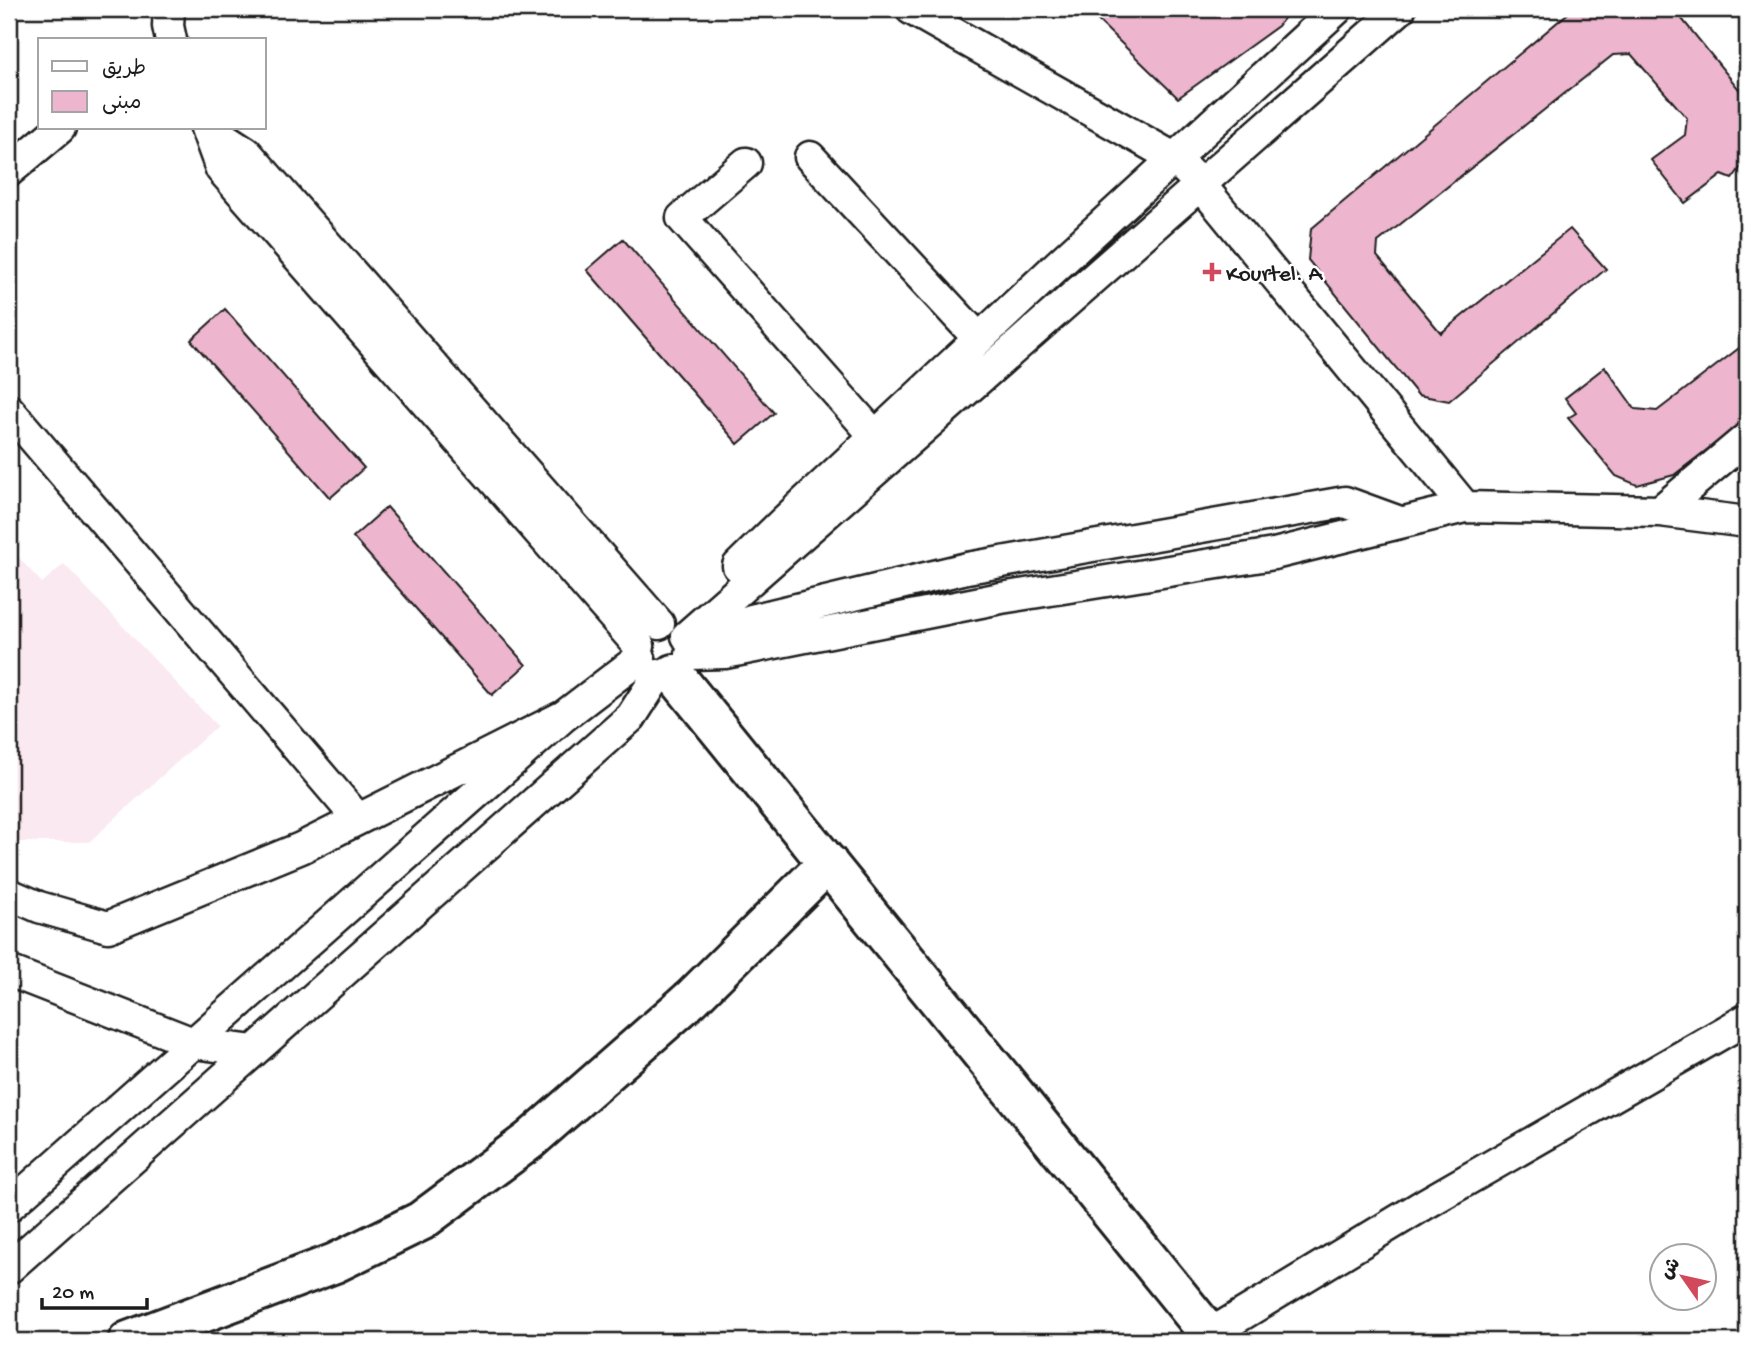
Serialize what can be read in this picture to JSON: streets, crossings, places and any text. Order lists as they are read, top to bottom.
{
  "places": {
    "health": ["Kourtel. A"]
  },
  "legend": ["طريق", "مبنى"],
  "scale_bar": "20 m",
  "north": "top left"
}
